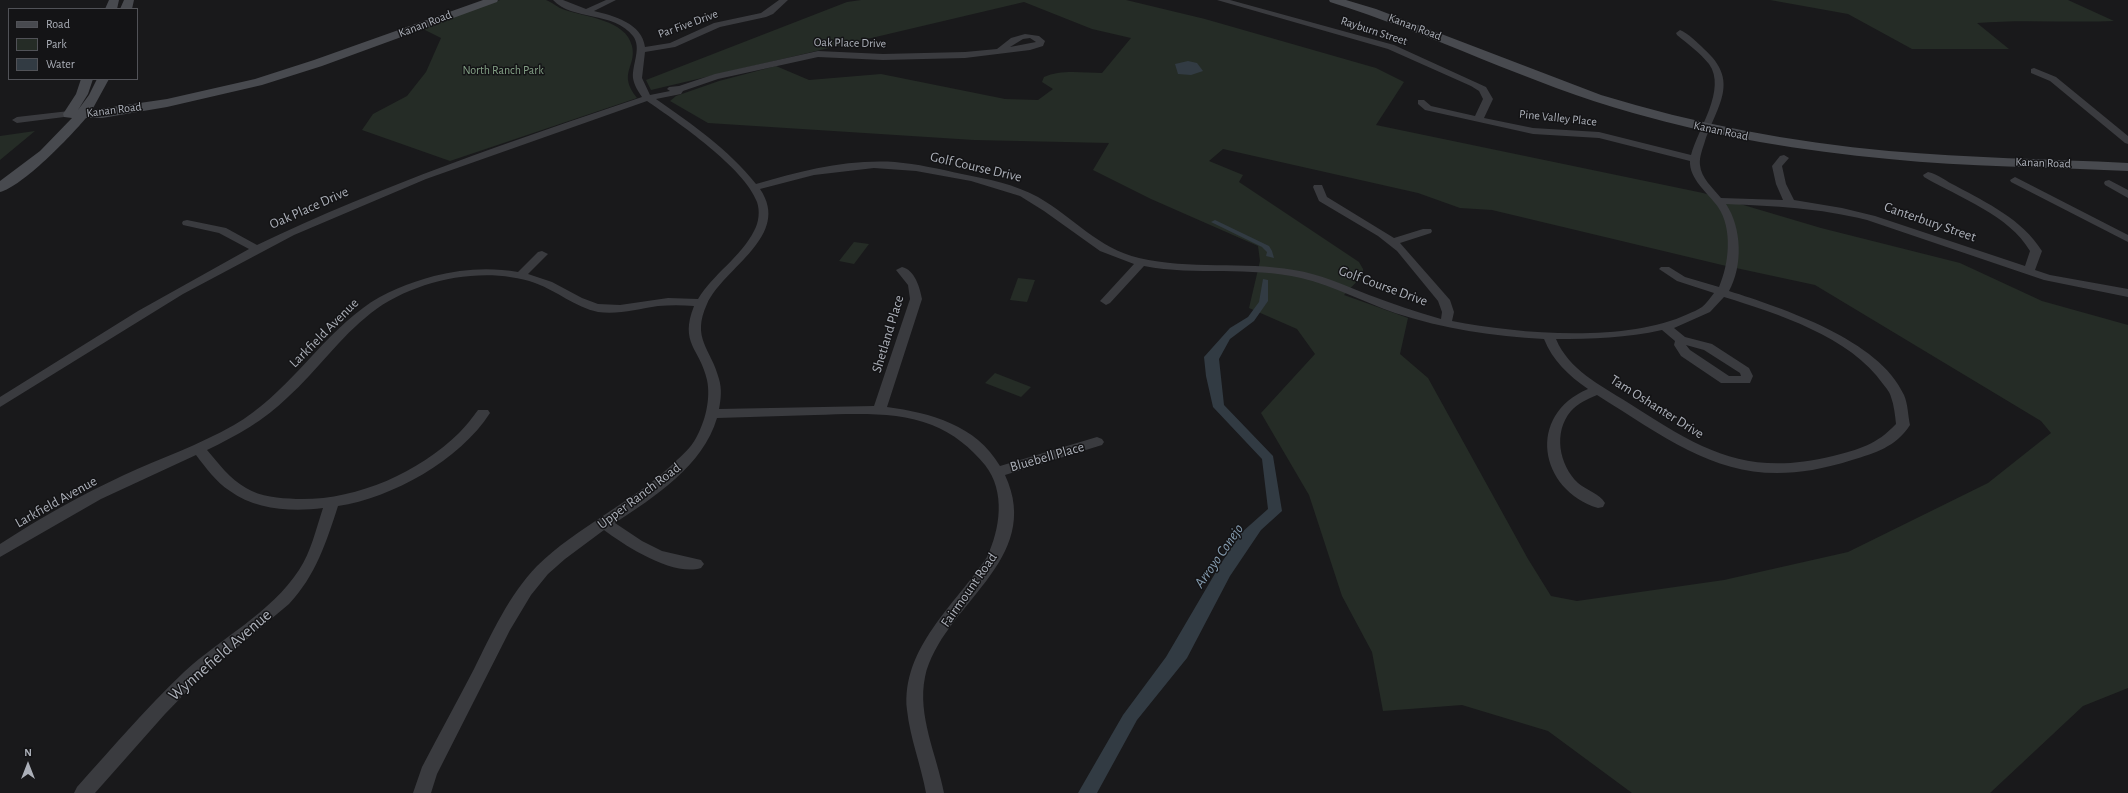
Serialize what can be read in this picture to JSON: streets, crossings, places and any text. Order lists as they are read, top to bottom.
{
  "streets": {
    "main road": ["Kanan Road"],
    "street": [
      "Par Five Drive",
      "Rayburn Street",
      "Oak Place Drive",
      "Pine Valley Place",
      "Golf Course Drive",
      "Canterbury Street",
      "Larkfield Avenue",
      "Shetland Place",
      "Tam Oshanter Drive",
      "Bluebell Place",
      "Upper Ranch Road",
      "Fairmount Road",
      "Wynnefield Avenue"
    ]
  },
  "crossings": [
    ["Par Five Drive", "Upper Ranch Road"],
    ["Rayburn Street", "Pine Valley Place"],
    ["Oak Place Drive", "Upper Ranch Road"],
    ["Pine Valley Place", "Golf Course Drive"],
    ["Golf Course Drive", "Canterbury Street"],
    ["Golf Course Drive", "Tam Oshanter Drive"],
    ["Golf Course Drive", "Upper Ranch Road"],
    ["Larkfield Avenue", "Upper Ranch Road"],
    ["Shetland Place", "Fairmount Road"],
    ["Bluebell Place", "Fairmount Road"],
    ["Upper Ranch Road", "Fairmount Road"]
  ],
  "water": ["Arroyo Conejo"],
  "parks": ["North Ranch Park"],
  "legend": ["Road", "Park", "Water"],
  "north": "top"
}
